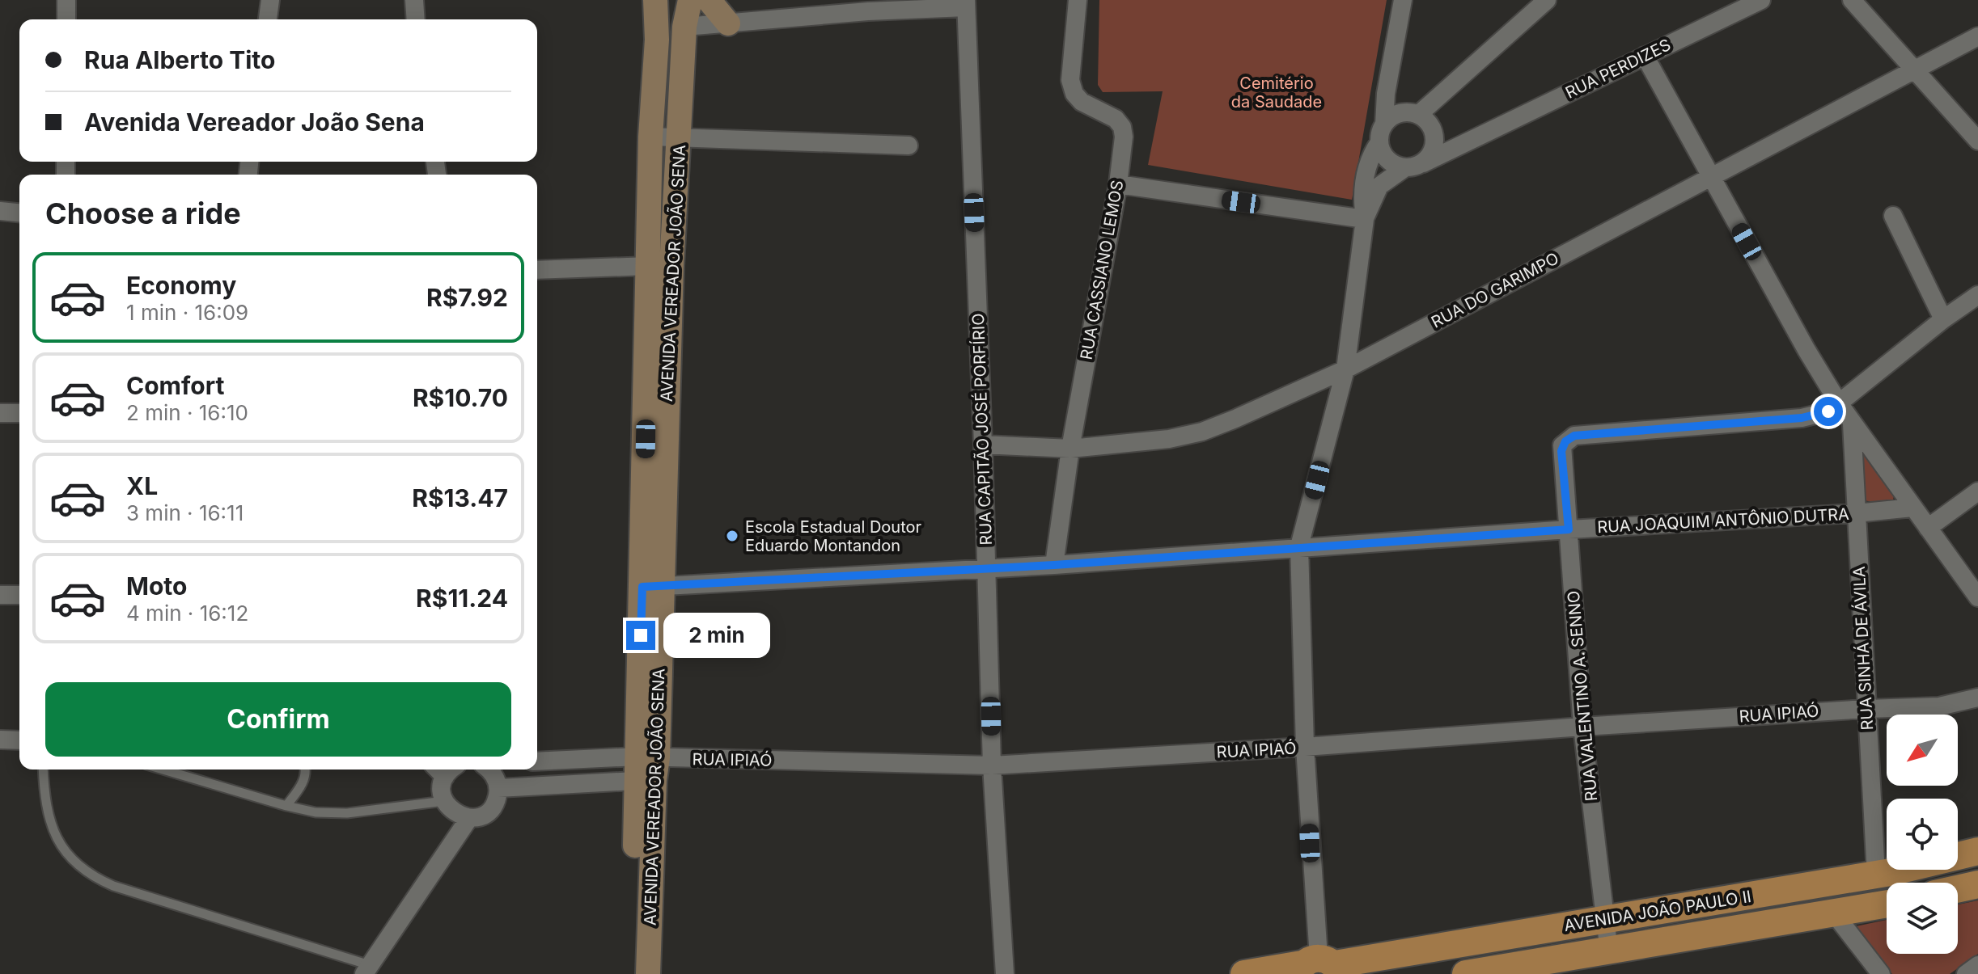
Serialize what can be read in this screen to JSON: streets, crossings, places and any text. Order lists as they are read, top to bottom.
{
  "streets": {
    "main road": ["AVENIDA VEREADOR JOÃO SENA", "AVENIDA JOÃO PAULO II"],
    "street": [
      "RUA PERDIZES",
      "RUA CASSIANO LEMOS",
      "RUA DO GARIMPO",
      "RUA CAPITÃO JOSÉ PORFÍRIO",
      "RUA JOAQUIM ANTÔNIO DUTRA",
      "RUA SINHÁ DE ÁVILA",
      "RUA VALENTINO A. SENNO",
      "RUA IPIAÓ"
    ]
  },
  "crossings": [
    ["RUA CASSIANO LEMOS", "RUA DO GARIMPO"],
    ["RUA CASSIANO LEMOS", "RUA JOAQUIM ANTÔNIO DUTRA"],
    ["AVENIDA VEREADOR JOÃO SENA", "RUA JOAQUIM ANTÔNIO DUTRA"],
    ["AVENIDA VEREADOR JOÃO SENA", "RUA IPIAÓ"],
    ["RUA DO GARIMPO", "RUA CAPITÃO JOSÉ PORFÍRIO"],
    ["RUA CAPITÃO JOSÉ PORFÍRIO", "RUA JOAQUIM ANTÔNIO DUTRA"],
    ["RUA CAPITÃO JOSÉ PORFÍRIO", "RUA IPIAÓ"],
    ["RUA JOAQUIM ANTÔNIO DUTRA", "RUA SINHÁ DE ÁVILA"],
    ["RUA JOAQUIM ANTÔNIO DUTRA", "RUA VALENTINO A. SENNO"],
    ["RUA SINHÁ DE ÁVILA", "RUA IPIAÓ"],
    ["RUA SINHÁ DE ÁVILA", "AVENIDA JOÃO PAULO II"],
    ["RUA VALENTINO A. SENNO", "RUA IPIAÓ"],
    ["RUA VALENTINO A. SENNO", "AVENIDA JOÃO PAULO II"]
  ],
  "parks": ["Cemitério da Saudade"],
  "places": ["Escola Estadual Doutor Eduardo Montandon"],
  "north": "bottom left",
  "page": {
    "banner": ["Rua Alberto Tito", "Avenida Vereador João Sena"],
    "heading": "Choose a ride",
    "list": [
      {
        "name": "Economy",
        "note": "1 min · 16:09",
        "value": "R$7.92"
      },
      {
        "name": "Comfort",
        "note": "2 min · 16:10",
        "value": "R$10.70"
      },
      {
        "name": "XL",
        "note": "3 min · 16:11",
        "value": "R$13.47"
      },
      {
        "name": "Moto",
        "note": "4 min · 16:12",
        "value": "R$11.24"
      }
    ],
    "bubble": "2 min",
    "buttons": "Confirm"
  }
}
